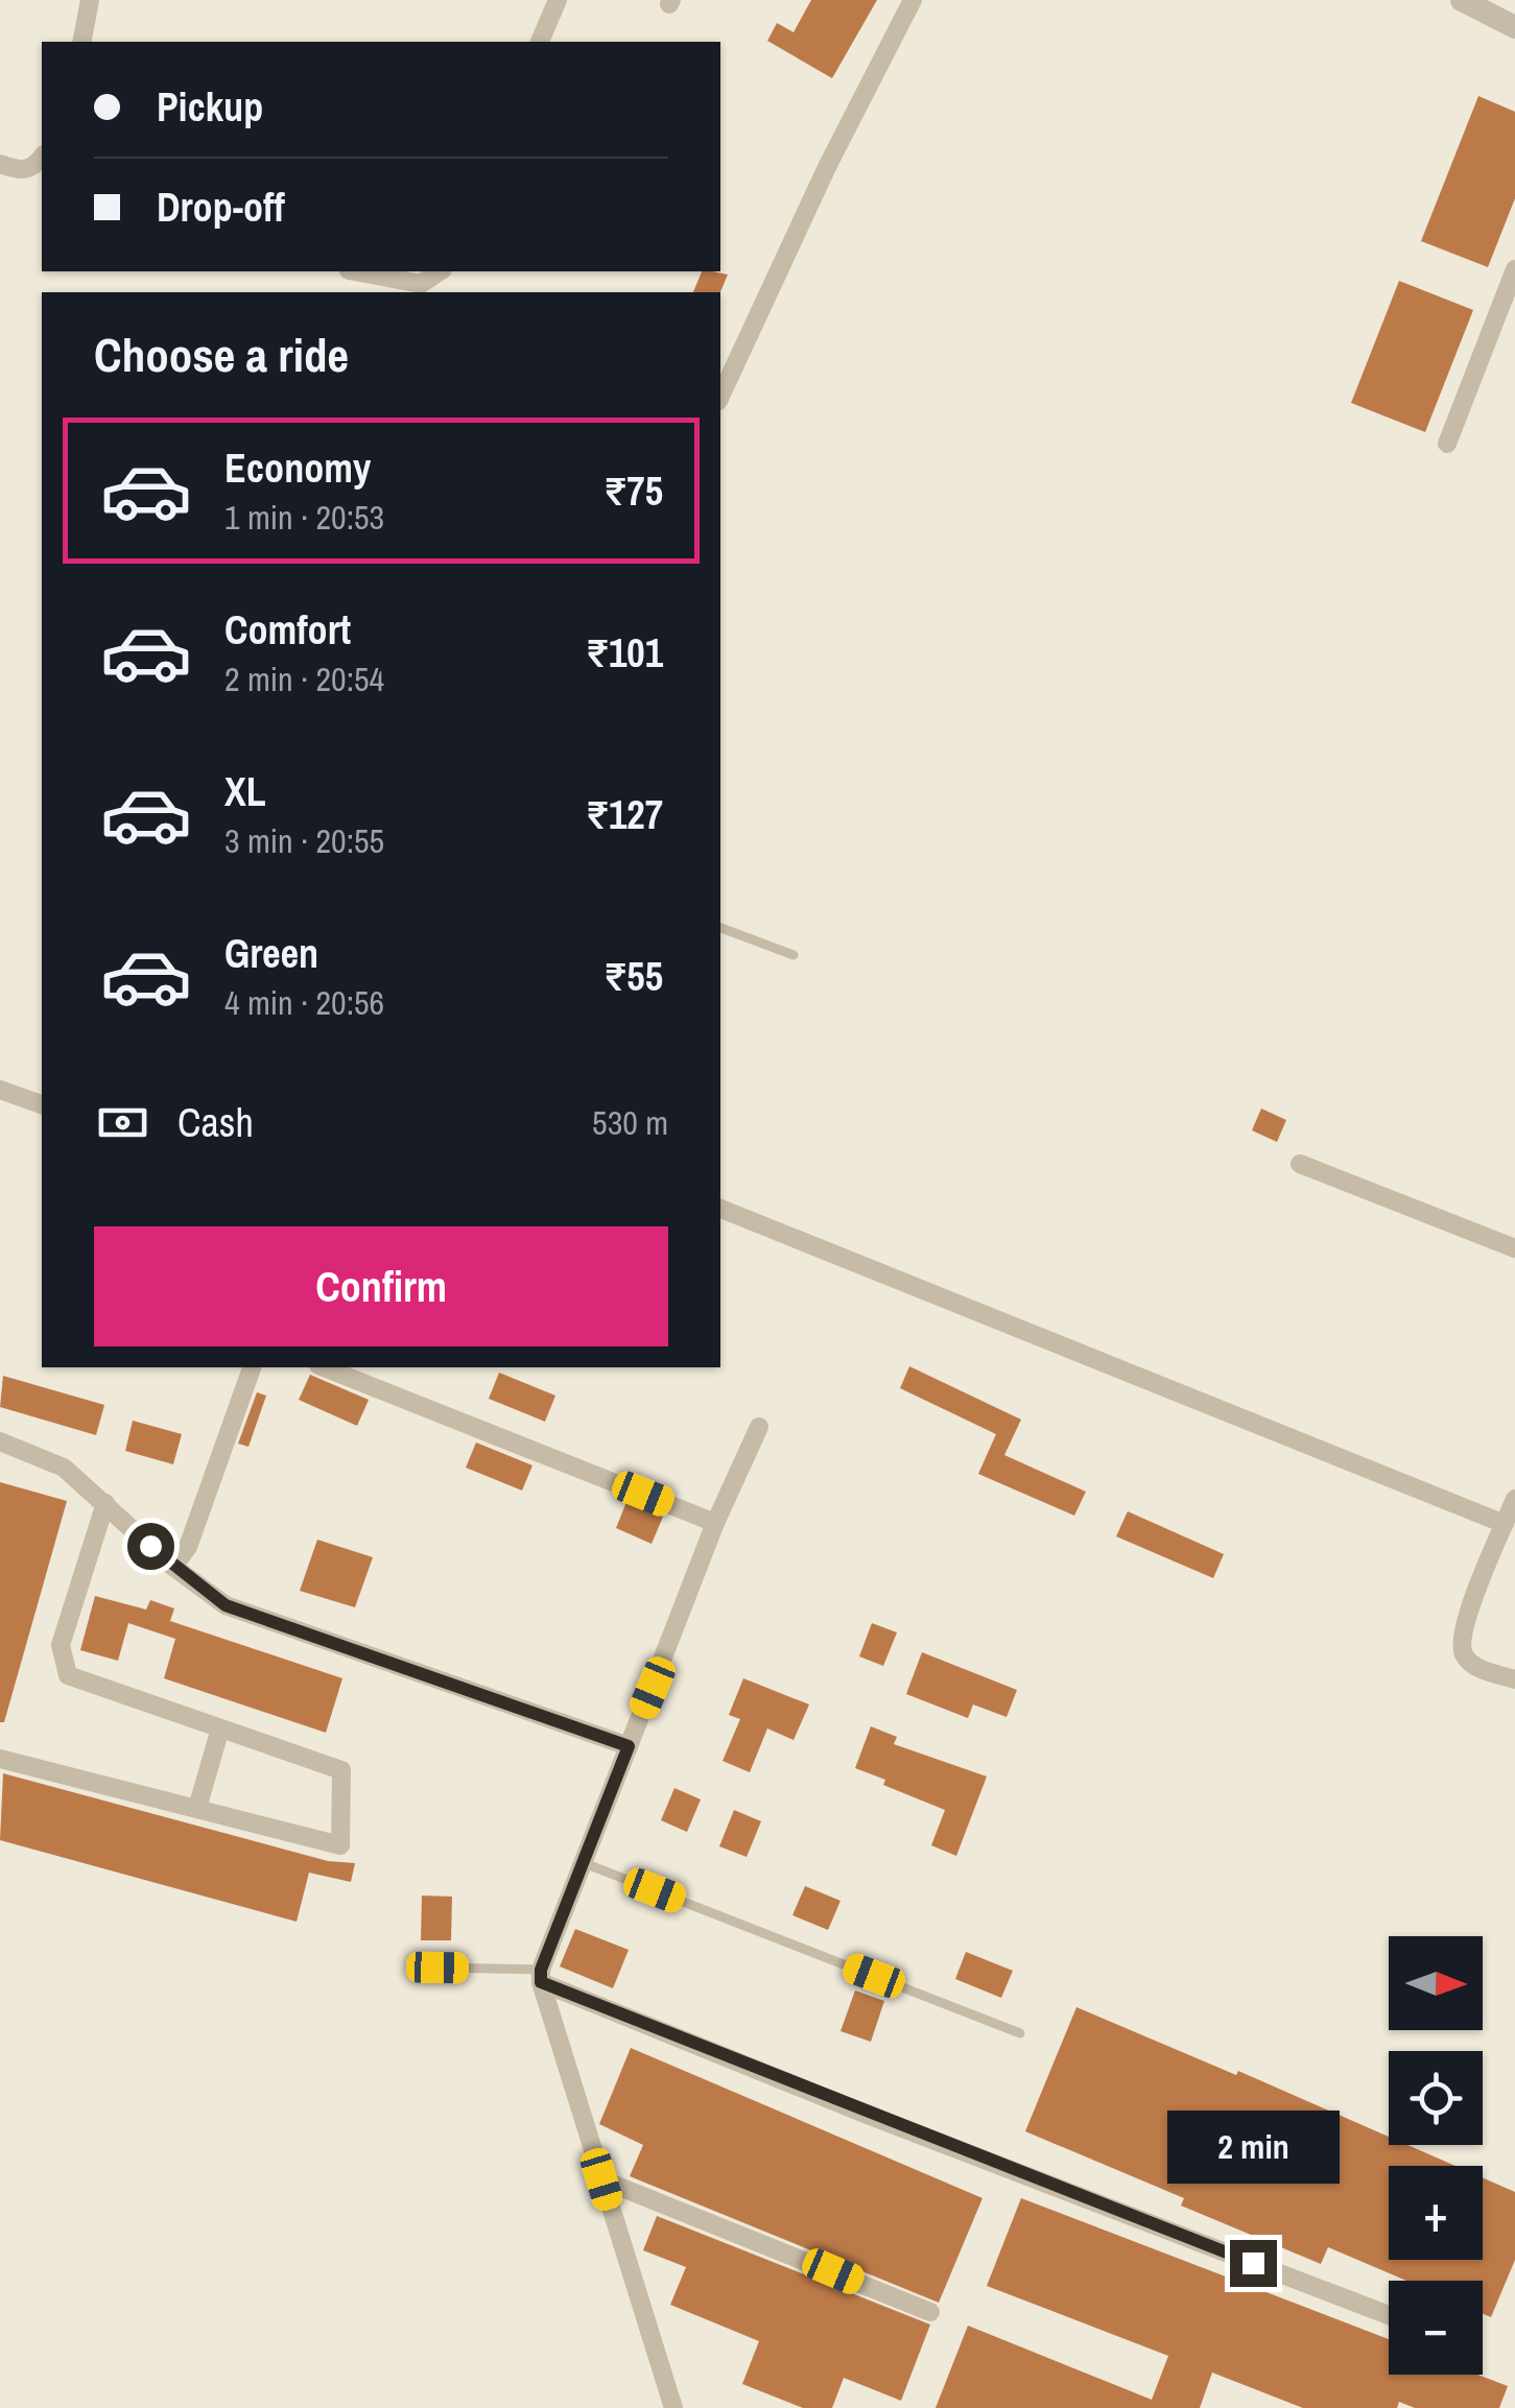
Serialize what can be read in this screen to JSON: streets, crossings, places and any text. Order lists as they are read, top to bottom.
{
  "north": "right",
  "page": {
    "banner": ["Pickup", "Drop-off"],
    "heading": "Choose a ride",
    "list": [
      {
        "name": "Economy",
        "note": "1 min · 20:53",
        "value": "₹75"
      },
      {
        "name": "Comfort",
        "note": "2 min · 20:54",
        "value": "₹101"
      },
      {
        "name": "XL",
        "note": "3 min · 20:55",
        "value": "₹127"
      },
      {
        "name": "Green",
        "note": "4 min · 20:56",
        "value": "₹55"
      }
    ],
    "pay": ["Cash", "530 m"],
    "buttons": "Confirm",
    "map_buttons": ["+", "−"],
    "bubble": "2 min"
  }
}
